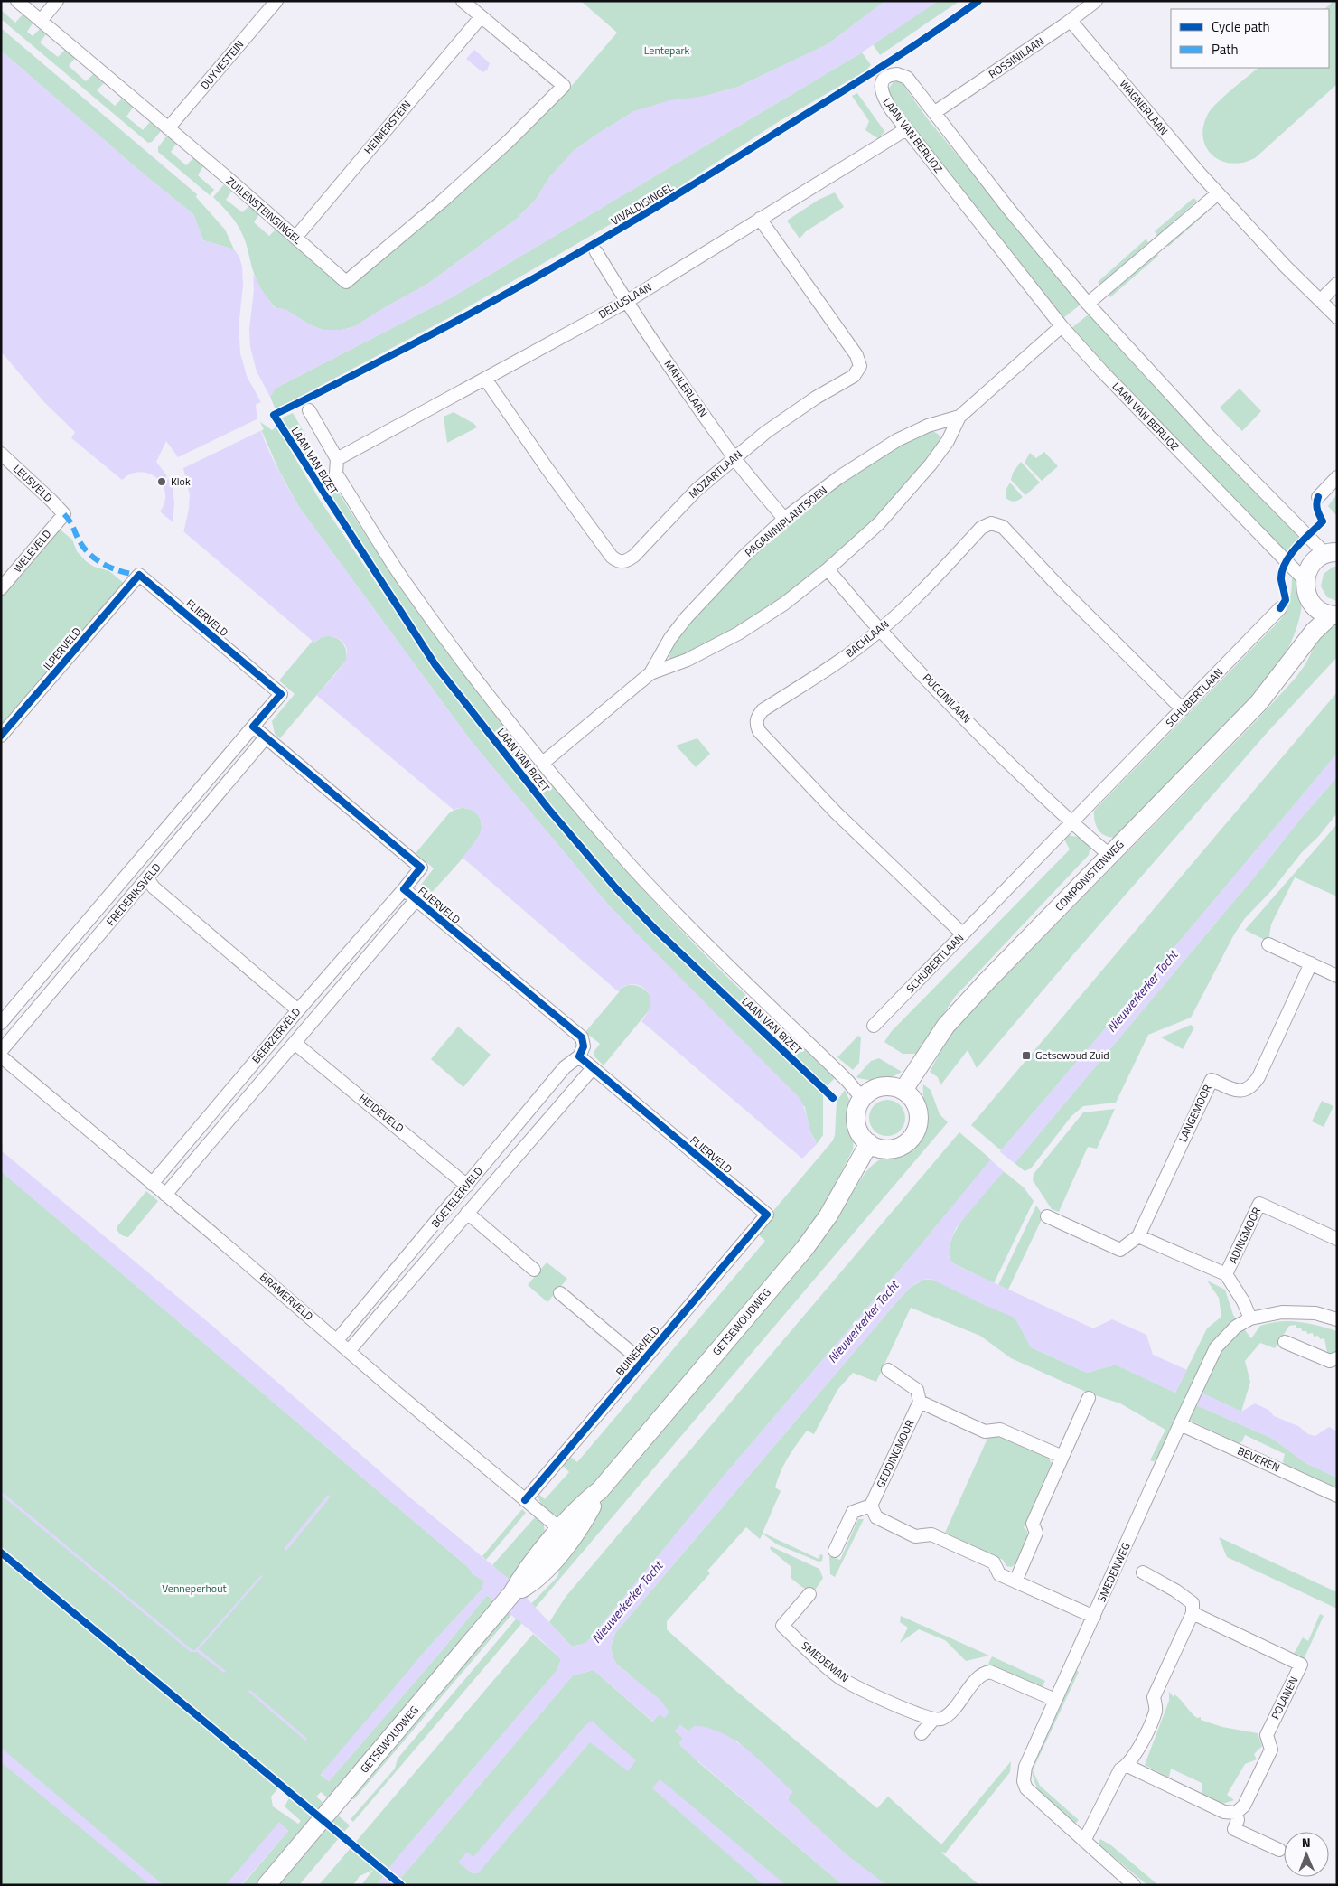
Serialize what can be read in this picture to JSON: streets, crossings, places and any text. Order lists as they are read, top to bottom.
{
  "streets": {
    "main road": ["COMPONISTENWEG", "GETSEWOUDWEG"],
    "street": [
      "ROSSINILAAN",
      "DUYVESTEIN",
      "WAGNERLAAN",
      "HEIMERSTEIN",
      "LAAN VAN BERLIOZ",
      "ZUILENSTEINSINGEL",
      "DELIUSLAAN",
      "MAHLERLAAN",
      "LAAN VAN BIZET",
      "MOZARTLAAN",
      "LEUSVELD",
      "PAGANINIPLANTSOEN",
      "WELEVELD",
      "FLIERVELD",
      "BACHLAAN",
      "ILPERVELD",
      "SCHUBERTLAAN",
      "PUCCINILAAN",
      "FREDERIKSVELD",
      "BEERZERVELD",
      "HEIDEVELD",
      "LANGEMOOR",
      "BOETELERVELD",
      "ADINGMOOR",
      "BRAMERVELD",
      "BUINERVELD",
      "GEDDINGMOOR",
      "BEVEREN",
      "SMEDENWEG",
      "SMEDEMAN",
      "POLANEN"
    ],
    "cycle path": ["VIVALDISINGEL"]
  },
  "crossings": [
    ["ROSSINILAAN", "WAGNERLAAN"],
    ["ROSSINILAAN", "LAAN VAN BERLIOZ"],
    ["DUYVESTEIN", "ZUILENSTEINSINGEL"],
    ["HEIMERSTEIN", "ZUILENSTEINSINGEL"],
    ["LAAN VAN BERLIOZ", "DELIUSLAAN"],
    ["LAAN VAN BERLIOZ", "PAGANINIPLANTSOEN"],
    ["DELIUSLAAN", "MAHLERLAAN"],
    ["DELIUSLAAN", "LAAN VAN BIZET"],
    ["DELIUSLAAN", "MOZARTLAAN"],
    ["MAHLERLAAN", "MOZARTLAAN"],
    ["MAHLERLAAN", "PAGANINIPLANTSOEN"],
    ["LAAN VAN BIZET", "PAGANINIPLANTSOEN"],
    ["LAAN VAN BIZET", "COMPONISTENWEG"],
    ["LAAN VAN BIZET", "GETSEWOUDWEG"],
    ["LEUSVELD", "WELEVELD"],
    ["PAGANINIPLANTSOEN", "PUCCINILAAN"],
    ["FLIERVELD", "ILPERVELD"],
    ["FLIERVELD", "FREDERIKSVELD"],
    ["FLIERVELD", "BEERZERVELD"],
    ["FLIERVELD", "BOETELERVELD"],
    ["FLIERVELD", "BUINERVELD"],
    ["BACHLAAN", "SCHUBERTLAAN"],
    ["BACHLAAN", "PUCCINILAAN"],
    ["SCHUBERTLAAN", "PUCCINILAAN"],
    ["COMPONISTENWEG", "GETSEWOUDWEG"],
    ["BEERZERVELD", "HEIDEVELD"],
    ["BEERZERVELD", "BRAMERVELD"],
    ["HEIDEVELD", "BOETELERVELD"],
    ["BOETELERVELD", "BRAMERVELD"],
    ["ADINGMOOR", "SMEDENWEG"],
    ["BRAMERVELD", "GETSEWOUDWEG"],
    ["BRAMERVELD", "BUINERVELD"],
    ["BEVEREN", "SMEDENWEG"]
  ],
  "water": ["Nieuwerkerker Tocht"],
  "parks": ["Lentepark", "Venneperhout"],
  "places": {
    "other": ["Klok"],
    "transit": ["Getsewoud Zuid"]
  },
  "legend": ["Cycle path", "Path"],
  "north": "top"
}
